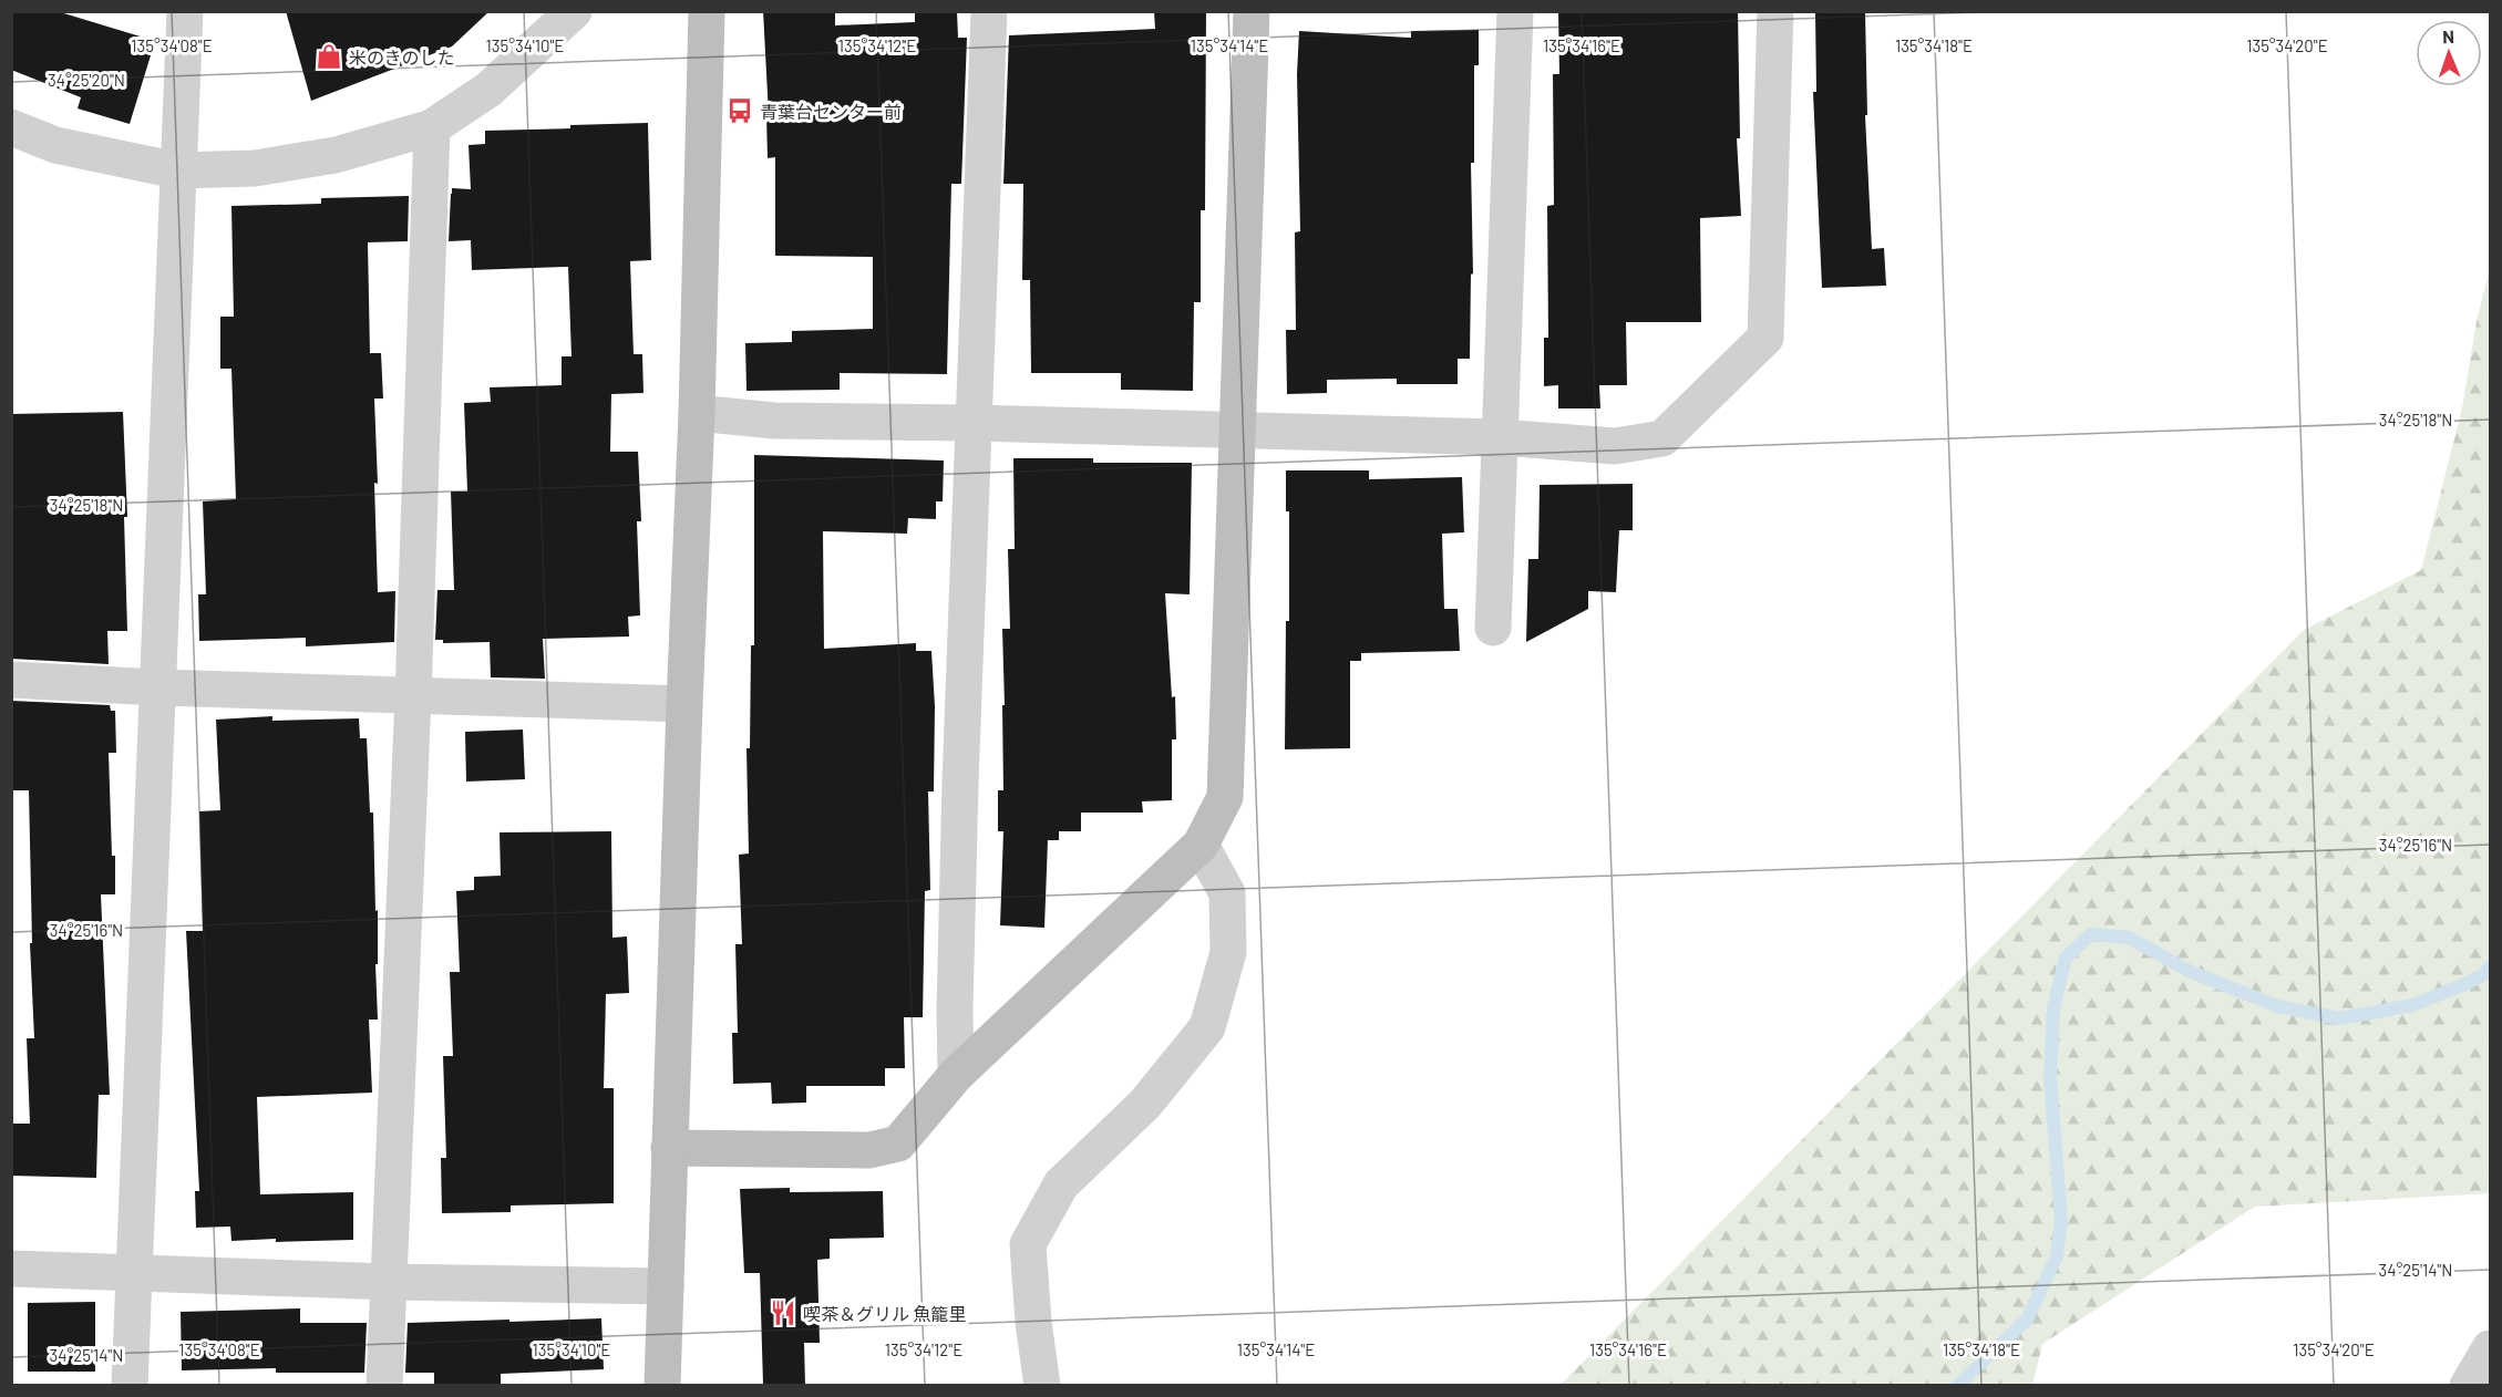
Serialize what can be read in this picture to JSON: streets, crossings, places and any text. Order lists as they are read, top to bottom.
{
  "places": {
    "shop": ["米のきのした"],
    "bus stop": ["青葉台センター前"],
    "restaurant": ["喫茶＆グリル 魚籠里"]
  },
  "north": "top",
  "coordinates": [
    "135°34'08\"E",
    "135°34'10\"E",
    "135°34'12\"E",
    "135°34'14\"E",
    "135°34'16\"E",
    "135°34'18\"E",
    "135°34'20\"E",
    "34°25'20\"N",
    "34°25'18\"N",
    "34°25'16\"N",
    "34°25'14\"N"
  ]
}
